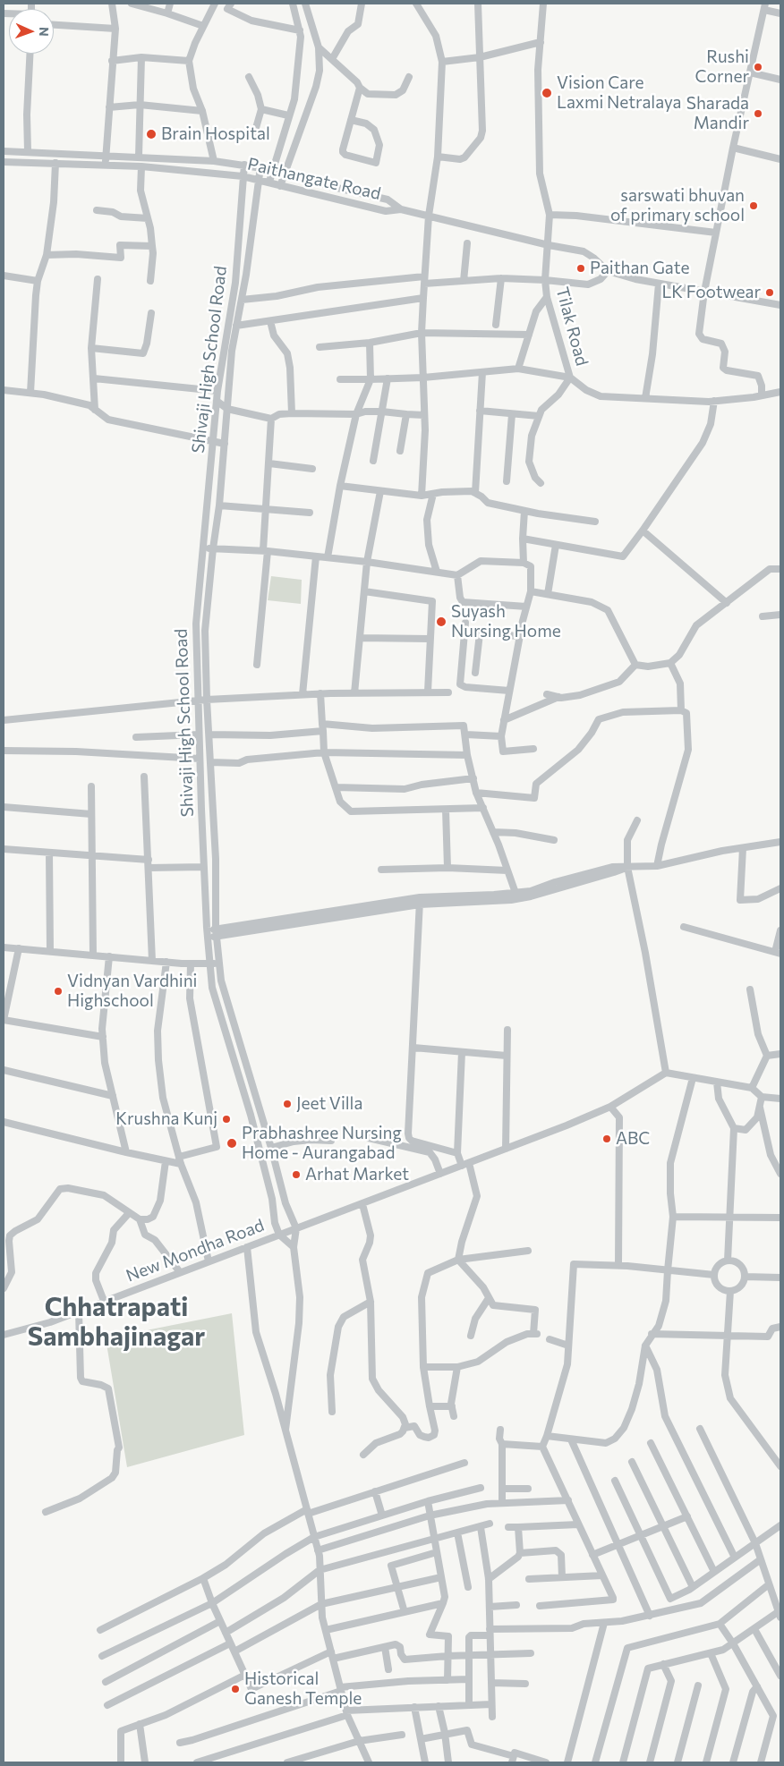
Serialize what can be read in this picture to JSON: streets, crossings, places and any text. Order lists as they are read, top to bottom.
{
  "streets": {
    "street": [
      "Paithangate Road",
      "Tilak Road",
      "Shivaji High School Road",
      "New Mondha Road"
    ]
  },
  "crossings": [
    ["Paithangate Road", "Shivaji High School Road"],
    ["Shivaji High School Road", "New Mondha Road"]
  ],
  "districts": ["Chhatrapati Sambhajinagar"],
  "places": [
    "Rushi Corner",
    "Vision Care Laxmi Netralaya",
    "Sharada Mandir",
    "Brain Hospital",
    "sarswati bhuvan of primary school",
    "Paithan Gate",
    "LK Footwear",
    "Suyash Nursing Home",
    "Vidnyan Vardhini Highschool",
    "Jeet Villa",
    "Krushna Kunj",
    "ABC",
    "Prabhashree Nursing Home - Aurangabad",
    "Arhat Market",
    "Historical Ganesh Temple"
  ],
  "north": "right"
}
